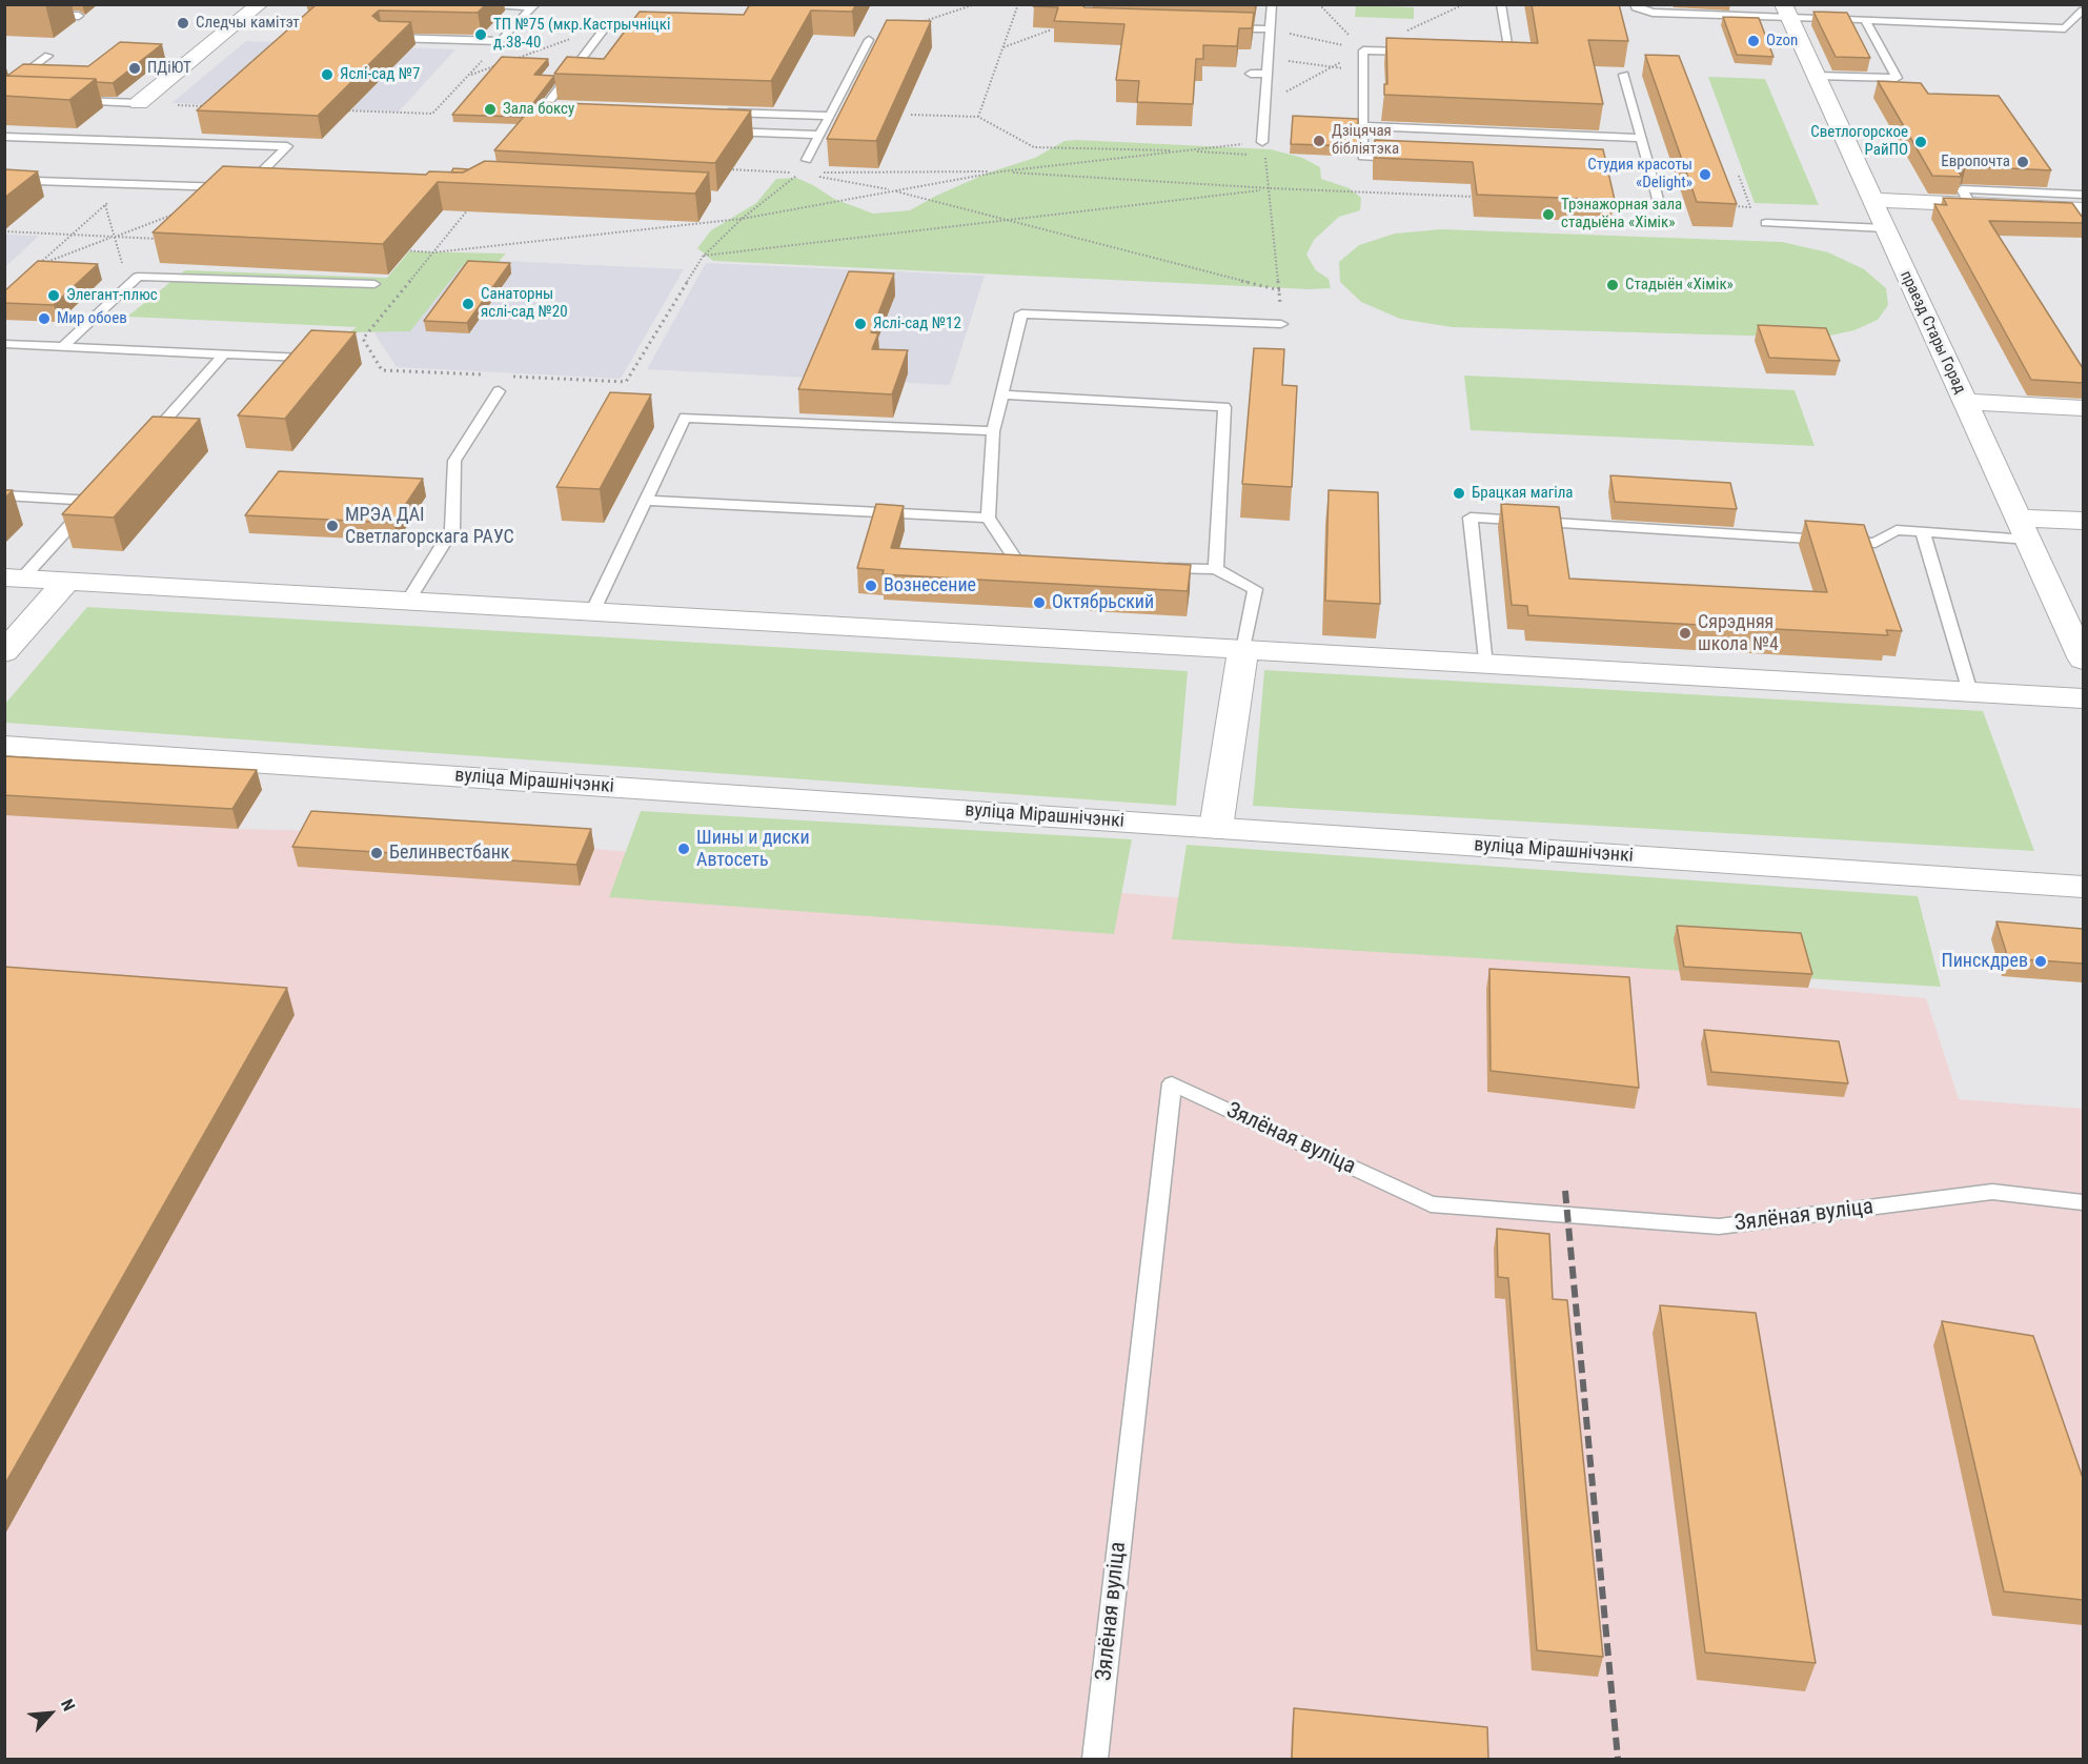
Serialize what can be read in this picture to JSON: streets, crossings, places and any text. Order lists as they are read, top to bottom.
{
  "streets": {
    "street": ["праезд Стары Горад", "вуліца Мірашнічэнкі"],
    "lane": ["Зялёная вуліца"]
  },
  "places": [
    "Следчы камітэт",
    "ТП №75 (мкр.Кастрычніцкі д.38-40",
    "Ozon",
    "ПДіЮТ",
    "Яслі-сад №7",
    "Зала боксу",
    "Дзіцячая бібліятэка",
    "Светлогорское РайПО",
    "Европочта",
    "Студия красоты «Delight»",
    "Трэнажорная зала стадыёна «Хімік»",
    "Стадыён «Хімік»",
    "Элегант-плюс",
    "Санаторны яслі-сад №20",
    "Мир обоев",
    "Яслі-сад №12",
    "Брацкая магіла",
    "МРЭА ДАІ Светлагорскага РАУС",
    "Вознесение",
    "Октябрьский",
    "Сярэдняя школа №4",
    "Шины и диски Автосеть",
    "Белинвестбанк",
    "Пинскдрев"
  ],
  "north": "top right"
}
